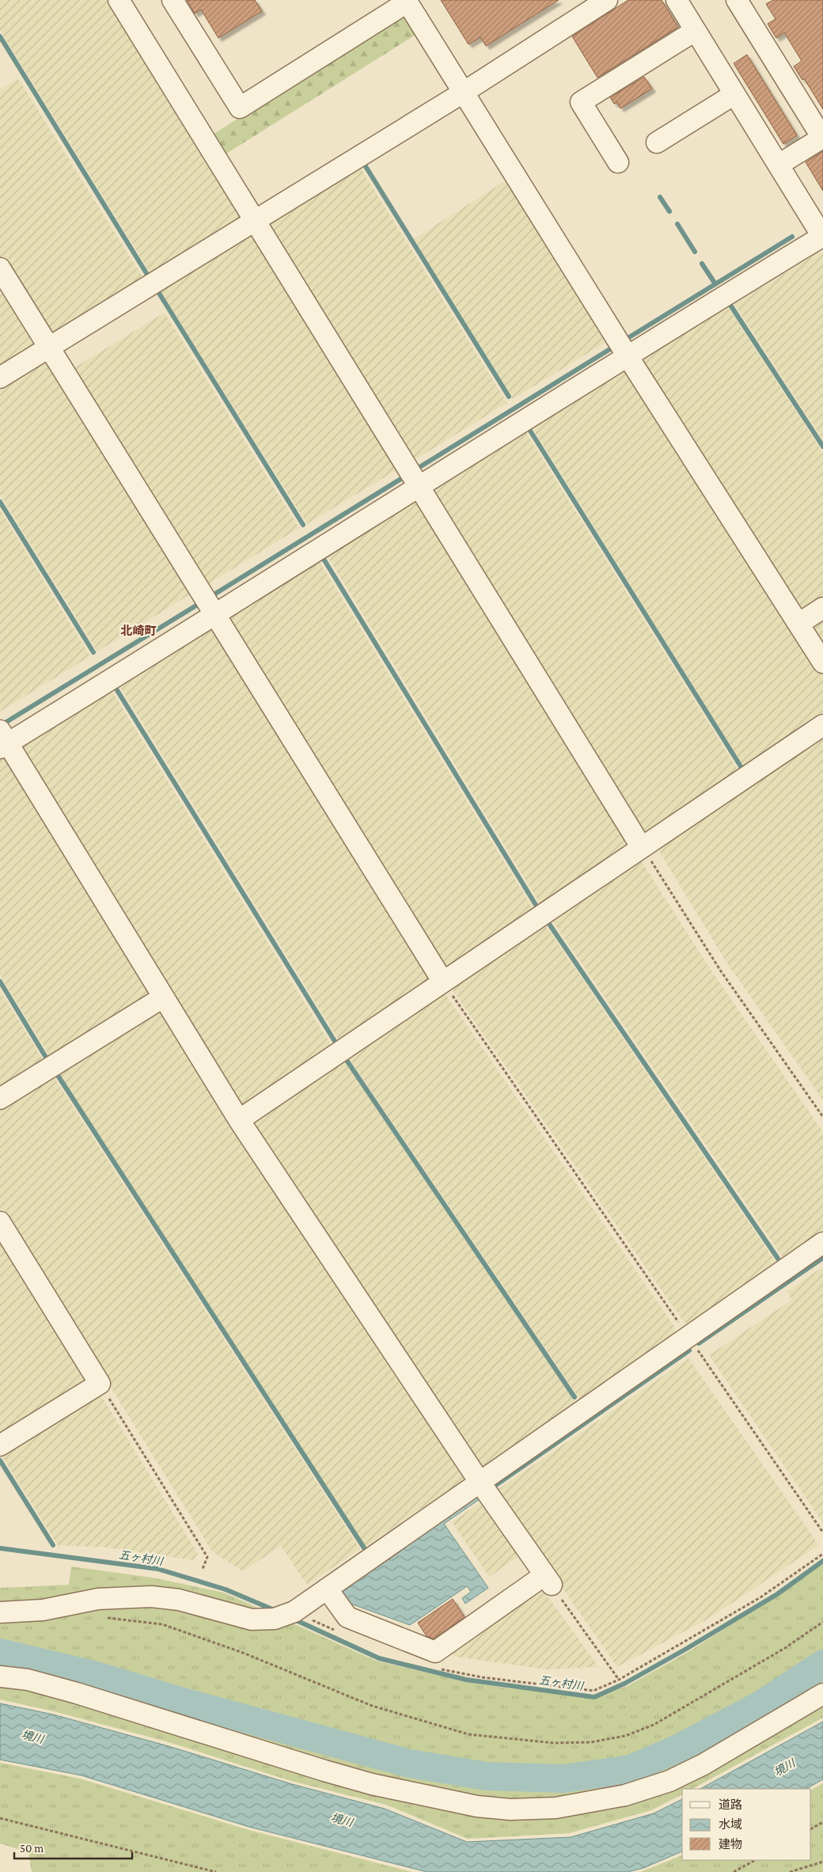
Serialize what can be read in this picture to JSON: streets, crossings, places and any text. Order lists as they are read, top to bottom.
{
  "districts": ["北崎町"],
  "water": ["五ヶ村川", "境川"],
  "legend": ["道路", "水域", "建物"],
  "scale_bar": "50 m"
}
